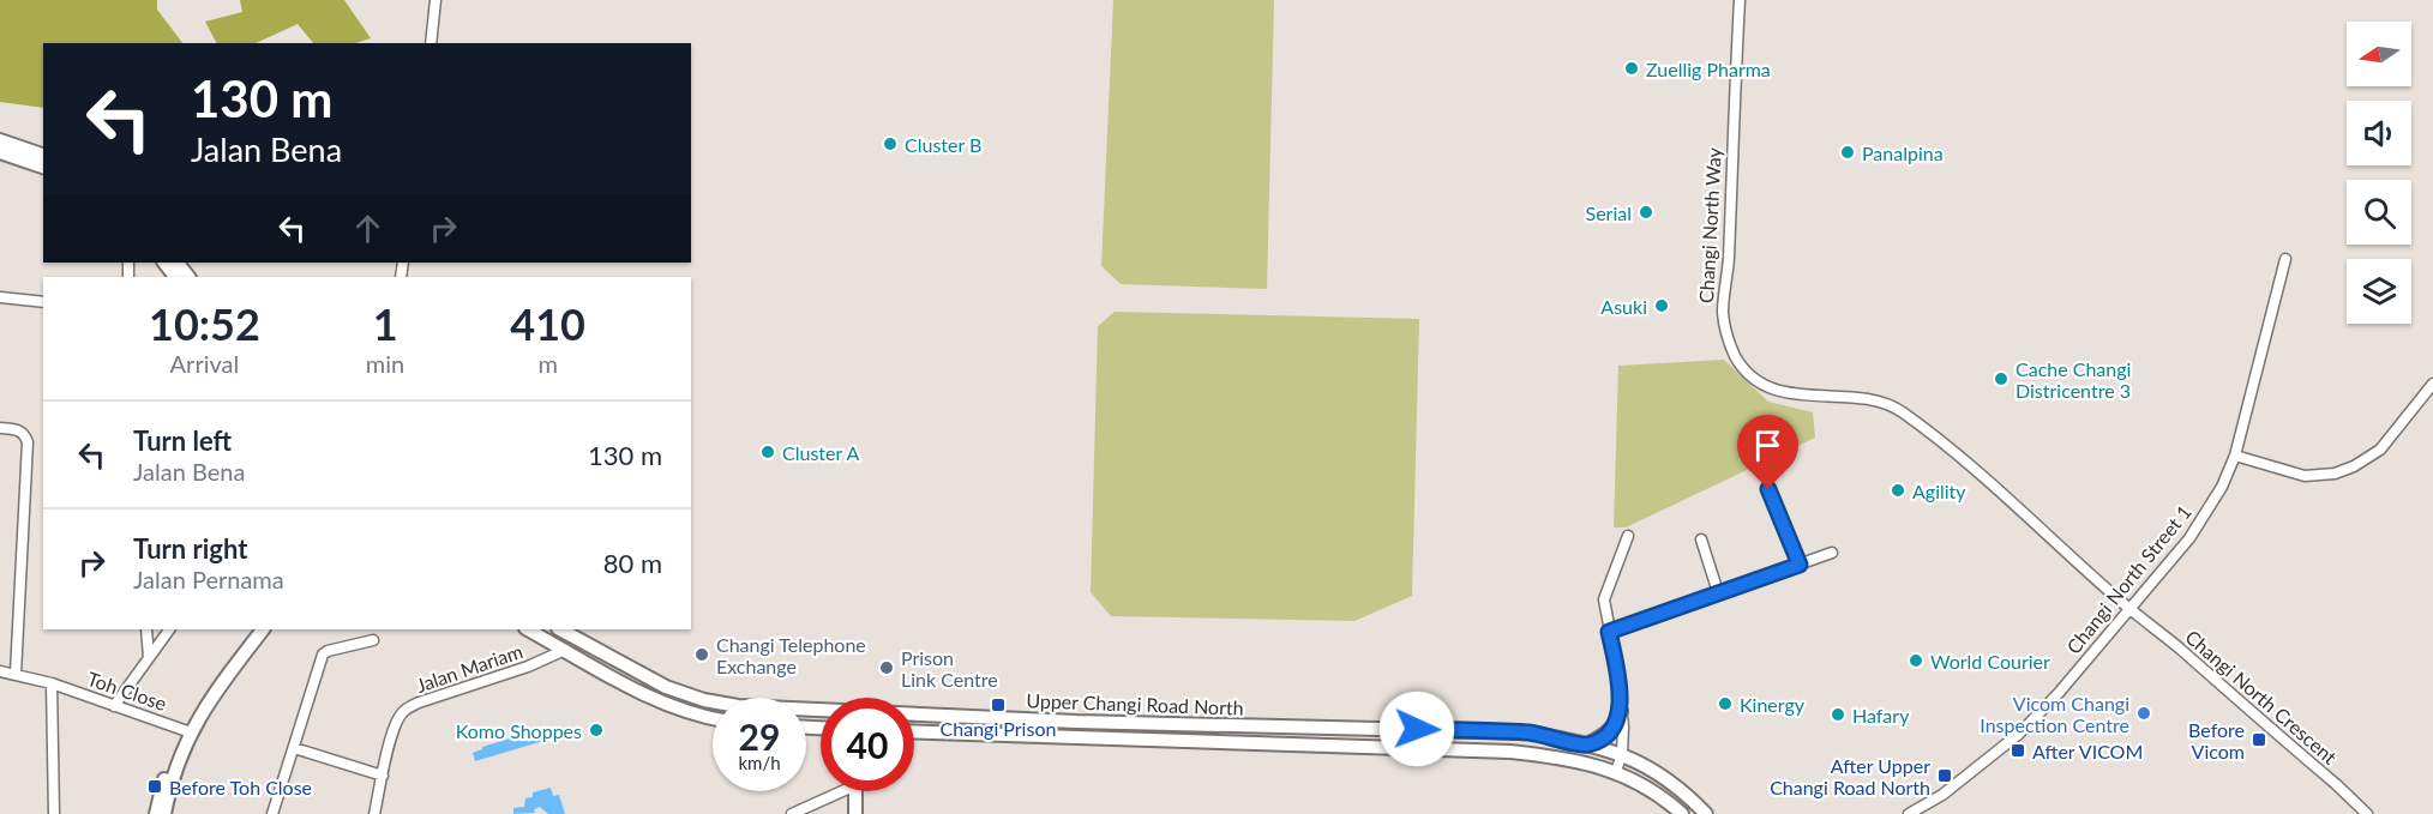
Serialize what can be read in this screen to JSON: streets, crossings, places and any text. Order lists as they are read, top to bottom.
{
  "streets": {
    "street": [
      "Changi North Way",
      "Changi North Street 1",
      "Jalan Mariam",
      "Toh Close",
      "Changi North Crescent",
      "Upper Changi Road North"
    ]
  },
  "crossings": [
    ["Changi North Way", "Changi North Street 1"],
    ["Changi North Way", "Changi North Crescent"],
    ["Changi North Street 1", "Changi North Crescent"]
  ],
  "places": {
    "other": [
      "Zuellig Pharma",
      "Cluster B",
      "Panalpina",
      "Serial",
      "Asuki",
      "Cache Changi Districentre 3",
      "Cluster A",
      "Agility",
      "Changi Telephone Exchange",
      "World Courier",
      "Prison Link Centre",
      "Kinergy",
      "Vicom Changi Inspection Centre",
      "Hafary",
      "Komo Shoppes"
    ],
    "transit": [
      "Changi Prison",
      "Before Vicom",
      "After VICOM",
      "After Upper Changi Road North",
      "Before Toh Close"
    ]
  },
  "north": "left",
  "page": {
    "turn": ["130 m", "Jalan Bena"],
    "eta": [
      "10:52",
      "Arrival",
      "1",
      "min",
      "410",
      "m"
    ],
    "list": [
      {
        "name": "Turn left",
        "note": "Jalan Bena",
        "value": "130 m"
      },
      {
        "name": "Turn right",
        "note": "Jalan Pernama",
        "value": "80 m"
      }
    ],
    "speed": "29 km/h",
    "limit": "40"
  }
}
